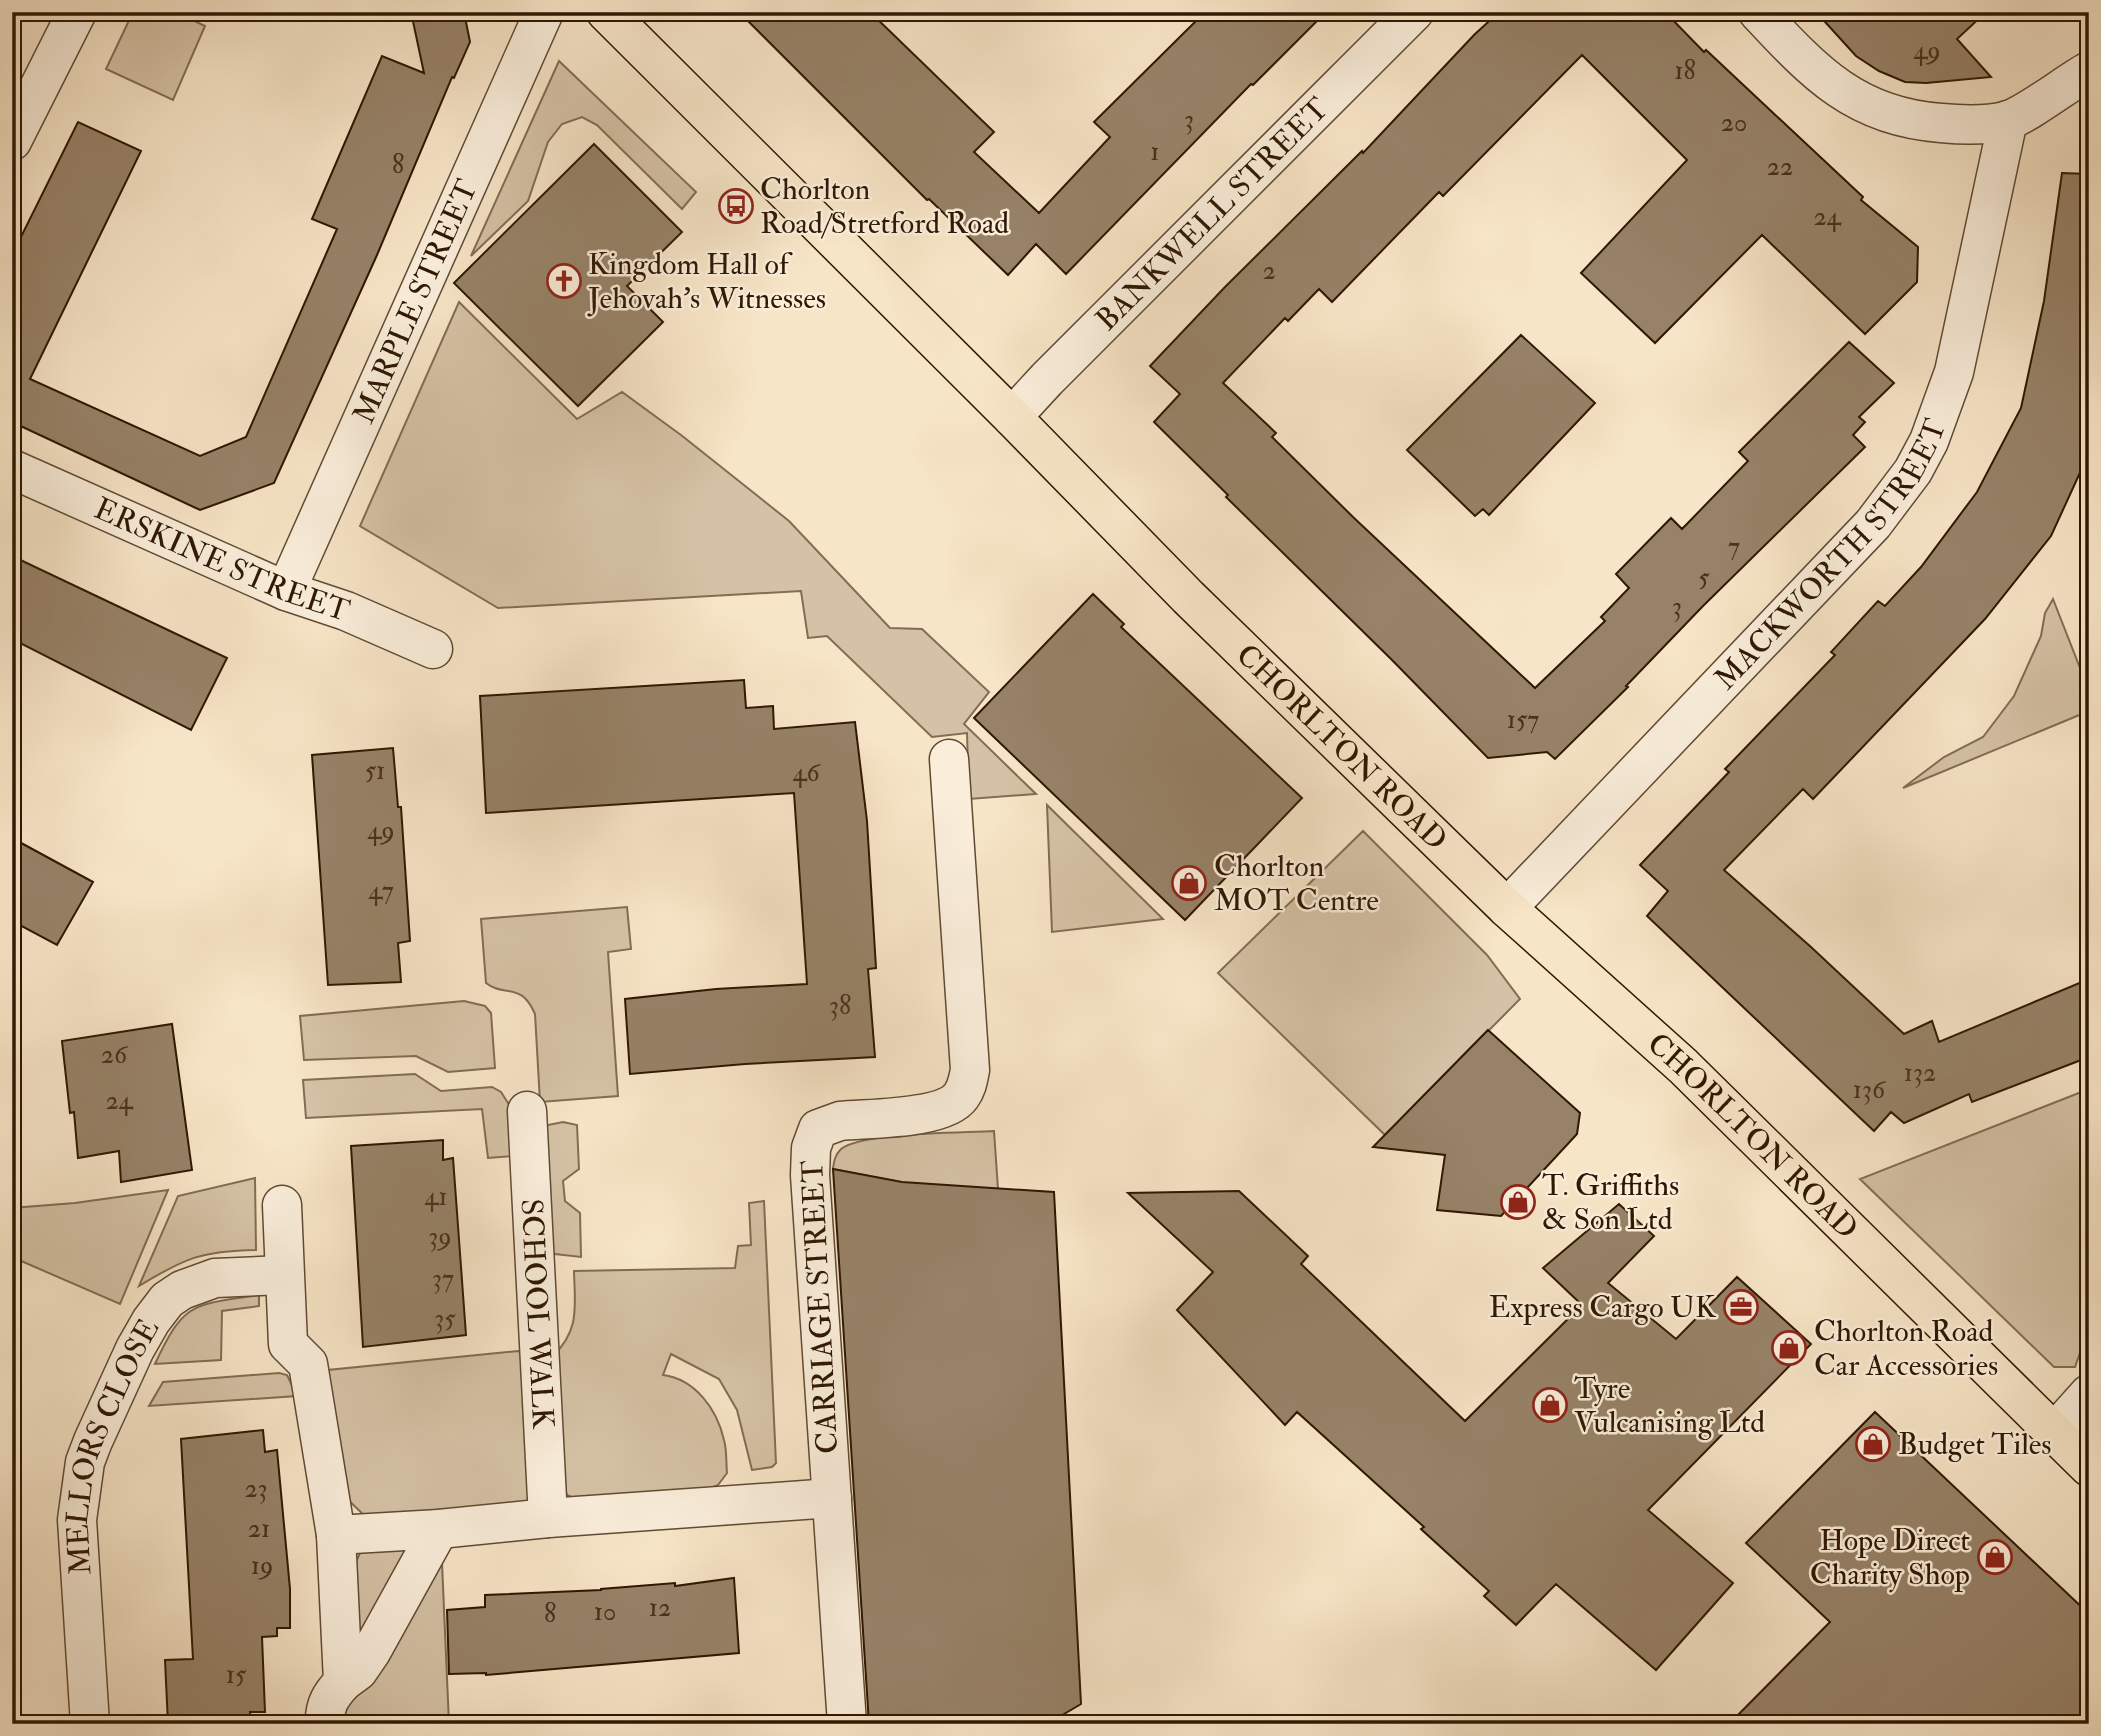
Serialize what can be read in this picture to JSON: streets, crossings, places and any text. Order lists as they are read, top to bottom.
{
  "streets": {
    "main road": ["CHORLTON ROAD"],
    "street": [
      "BANKWELL STREET",
      "MARPLE STREET",
      "MACKWORTH STREET",
      "ERSKINE STREET",
      "CARRIAGE STREET",
      "SCHOOL WALK",
      "MELLORS CLOSE"
    ]
  },
  "crossings": [
    ["BANKWELL STREET", "CHORLTON ROAD"],
    ["MARPLE STREET", "ERSKINE STREET"],
    ["MACKWORTH STREET", "CHORLTON ROAD"]
  ],
  "places": {
    "bus stop": ["Chorlton Road/Stretford Road"],
    "church": ["Kingdom Hall of Jehovah's Witnesses"],
    "shop": [
      "Chorlton MOT Centre",
      "T. Griffiths & Son Ltd",
      "Chorlton Road Car Accessories",
      "Tyre Vulcanising Ltd",
      "Budget Tiles",
      "Hope Direct Charity Shop"
    ],
    "office": ["Express Cargo UK"]
  },
  "house_numbers": [
    "49",
    "18",
    "3",
    "20",
    "1",
    "8",
    "22",
    "24",
    "2",
    "7",
    "5",
    "3",
    "157",
    "51",
    "46",
    "49",
    "47",
    "38",
    "26",
    "132",
    "136",
    "24",
    "41",
    "39",
    "37",
    "35",
    "23",
    "21",
    "19",
    "12",
    "10",
    "8",
    "15"
  ]
}
